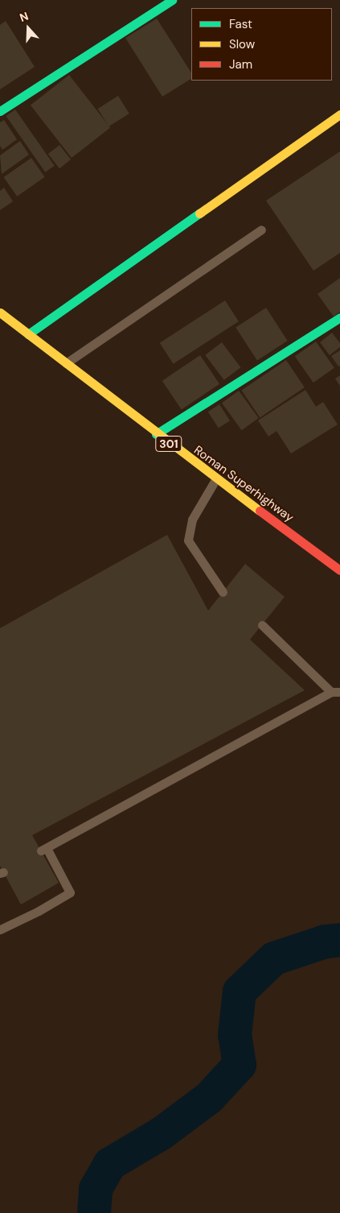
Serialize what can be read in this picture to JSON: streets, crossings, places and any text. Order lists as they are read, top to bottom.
{
  "streets": {
    "street": ["301", "Roman Superhighway"]
  },
  "legend": ["Fast", "Slow", "Jam"],
  "north": "top"
}
